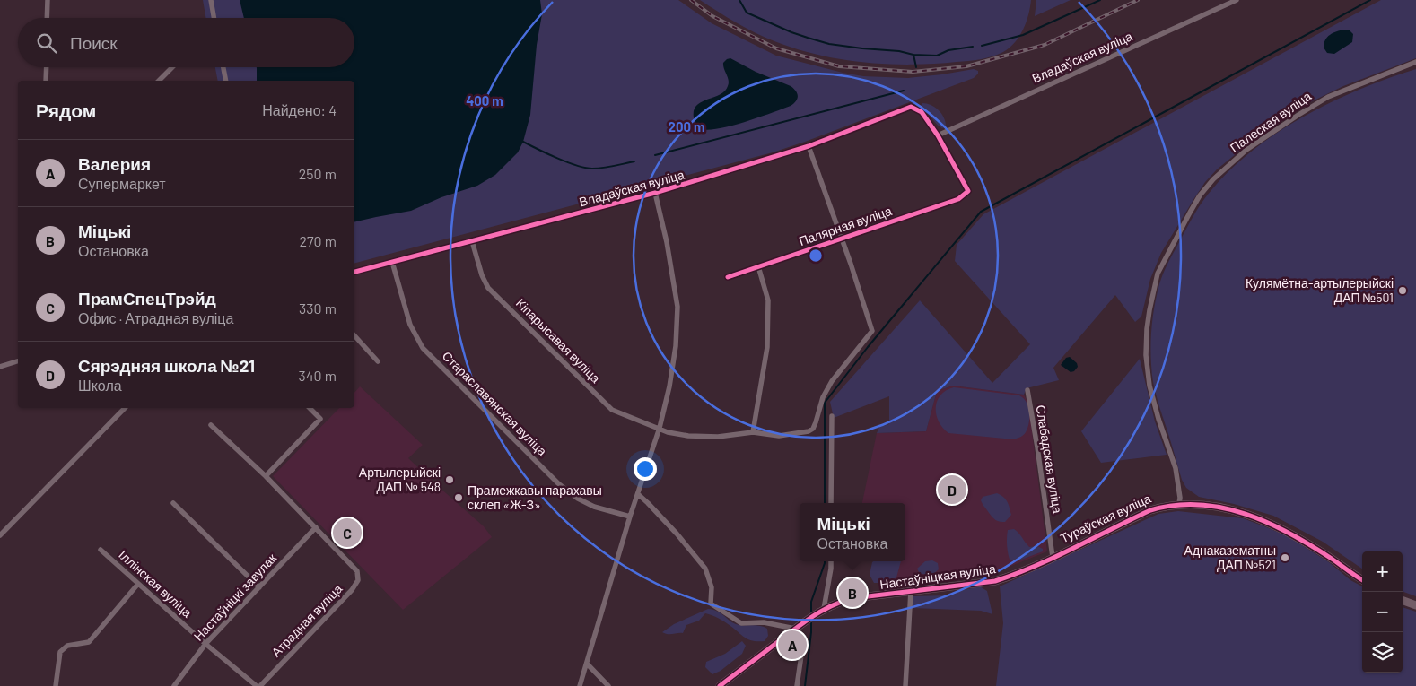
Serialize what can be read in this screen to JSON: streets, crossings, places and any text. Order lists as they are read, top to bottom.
{
  "streets": {
    "street": [
      "Владаўская вуліца",
      "Палеская вуліца",
      "Палярная вуліца",
      "Кіпарысавая вуліца",
      "Стараславянская вуліца",
      "Слабадская вуліца",
      "Тураўская вуліца",
      "Настаўніцкая вуліца",
      "Іллінская вуліца",
      "Настаўніцкі завулак",
      "Атрадная вуліца"
    ]
  },
  "crossings": [
    ["Владаўская вуліца", "Палярная вуліца"],
    ["Владаўская вуліца", "Кіпарысавая вуліца"],
    ["Владаўская вуліца", "Стараславянская вуліца"],
    ["Палеская вуліца", "Тураўская вуліца"],
    ["Палярная вуліца", "Кіпарысавая вуліца"],
    ["Слабадская вуліца", "Тураўская вуліца"],
    ["Слабадская вуліца", "Настаўніцкая вуліца"],
    ["Тураўская вуліца", "Настаўніцкая вуліца"],
    ["Іллінская вуліца", "Настаўніцкі завулак"],
    ["Настаўніцкі завулак", "Атрадная вуліца"]
  ],
  "places": [
    "Кулямётна-артылерыйскі ДАП №501",
    "Артылерыйскі ДАП № 548",
    "Прамежкавы парахавы склеп «Ж-З»",
    "Аднаказематны ДАП №521"
  ],
  "page": {
    "search": "Поиск",
    "heading": ["Рядом", "Найдено: 4"],
    "list": [
      {
        "mark": "A",
        "name": "Валерия",
        "note": "Супермаркет",
        "value": "250 m"
      },
      {
        "mark": "B",
        "name": "Міцькі",
        "note": "Остановка",
        "value": "270 m"
      },
      {
        "mark": "C",
        "name": "ПрамСпецТрэйд",
        "note": "Офис · Атрадная вуліца",
        "value": "330 m"
      },
      {
        "mark": "D",
        "name": "Сярэдняя школа №21",
        "note": "Школа",
        "value": "340 m"
      }
    ],
    "pins": [
      "D",
      "C",
      "B",
      "A"
    ],
    "popup": ["Міцькі", "Остановка"],
    "map_buttons": ["+", "−"]
  },
  "rings": ["400 m", "200 m"]
}
